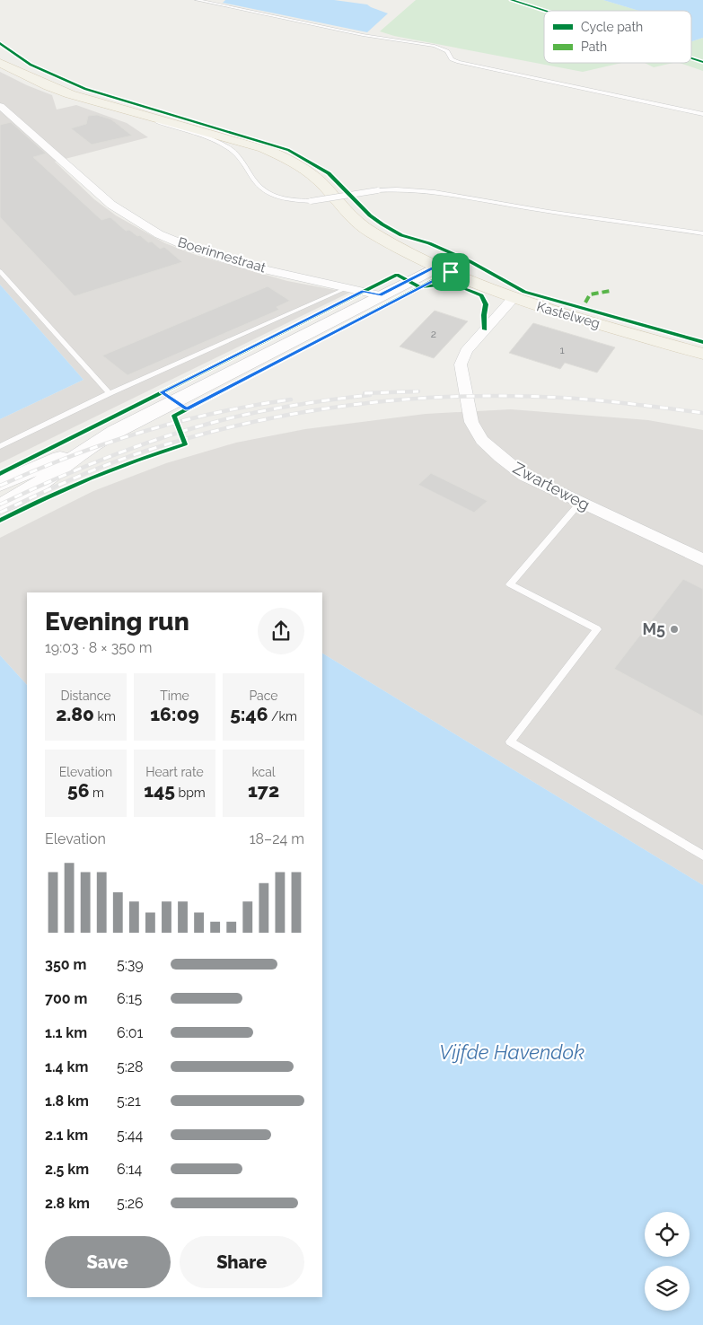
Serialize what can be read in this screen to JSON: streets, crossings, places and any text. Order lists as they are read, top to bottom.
{
  "streets": {
    "main road": ["Kastelweg"],
    "street": ["Boerinnestraat", "Zwarteweg"]
  },
  "crossings": [
    ["Kastelweg", "Zwarteweg"]
  ],
  "water": ["Vijfde Havendok"],
  "places": ["M5"],
  "house_numbers": ["2", "1"],
  "legend": ["Cycle path", "Path"],
  "page": {
    "heading": ["Evening run", "19:03 · 8 × 350 m"],
    "stats": [
      ["Distance", "2.80 km"],
      ["Time", "16:09"],
      ["Pace", "5:46 /km"],
      ["Elevation", "56 m"],
      ["Heart rate", "145 bpm"],
      ["kcal", "172"]
    ],
    "chart": ["Elevation", "18–24 m"],
    "list": [
      {
        "name": "350 m",
        "note": "5:39"
      },
      {
        "name": "700 m",
        "note": "6:15"
      },
      {
        "name": "1.1 km",
        "note": "6:01"
      },
      {
        "name": "1.4 km",
        "note": "5:28"
      },
      {
        "name": "1.8 km",
        "note": "5:21"
      },
      {
        "name": "2.1 km",
        "note": "5:44"
      },
      {
        "name": "2.5 km",
        "note": "6:14"
      },
      {
        "name": "2.8 km",
        "note": "5:26"
      }
    ],
    "buttons": ["Save", "Share"]
  }
}
